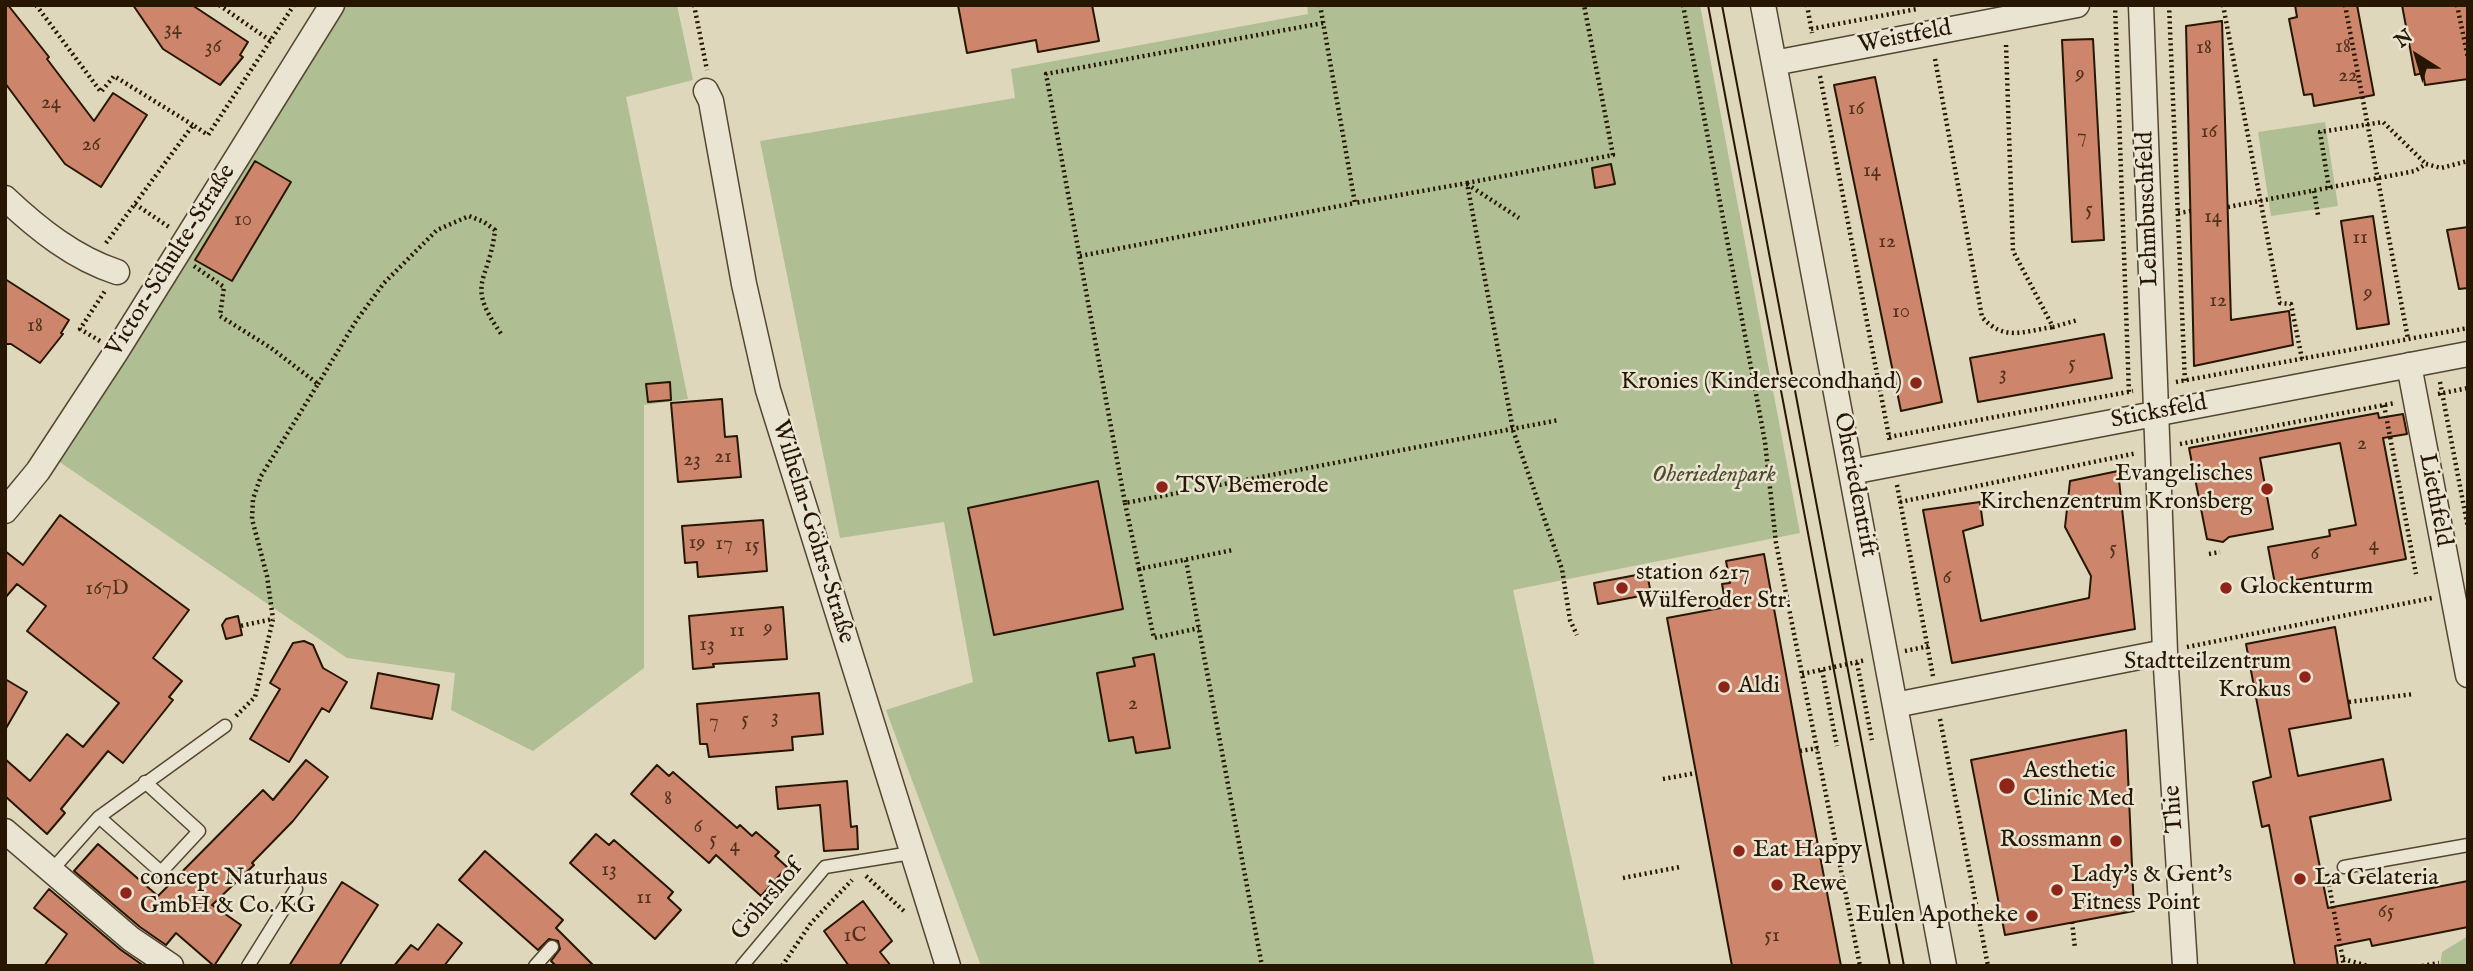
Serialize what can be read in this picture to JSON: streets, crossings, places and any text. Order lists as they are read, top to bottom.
{
  "streets": {
    "street": [
      "Weistfeld",
      "Lehmbuschfeld",
      "Victor-Schulte-Straße",
      "Sticksfeld",
      "Oheriedentrift",
      "Liethfeld",
      "Wilhelm-Göhrs-Straße",
      "Thie"
    ],
    "lane": ["Göhrshof"]
  },
  "crossings": [
    ["Weistfeld", "Oheriedentrift"],
    ["Lehmbuschfeld", "Sticksfeld"],
    ["Lehmbuschfeld", "Thie"],
    ["Sticksfeld", "Oheriedentrift"],
    ["Sticksfeld", "Liethfeld"],
    ["Sticksfeld", "Thie"],
    ["Wilhelm-Göhrs-Straße", "Göhrshof"]
  ],
  "parks": ["Oheriedenpark"],
  "places": [
    "Kronies (Kindersecondhand)",
    "TSV Bemerode",
    "Evangelisches Kirchenzentrum Kronsberg",
    "station 6217 Wülferoder Str.",
    "Glockenturm",
    "Stadtteilzentrum Krokus",
    "Aldi",
    "Aesthetic Clinic Med",
    "Rossmann",
    "Eat Happy",
    "La Gelateria",
    "Rewe",
    "Lady's & Gent's Fitness Point",
    "concept Naturhaus GmbH & Co. KG",
    "Eulen Apotheke"
  ],
  "house_numbers": [
    "34",
    "36",
    "18",
    "18",
    "9",
    "22",
    "24",
    "16",
    "16",
    "7",
    "26",
    "14",
    "5",
    "14",
    "10",
    "11",
    "12",
    "9",
    "12",
    "10",
    "18",
    "5",
    "3",
    "2",
    "21",
    "23",
    "19",
    "17",
    "4",
    "15",
    "5",
    "6",
    "6",
    "167D",
    "9",
    "11",
    "13",
    "2",
    "3",
    "5",
    "7",
    "8",
    "6",
    "5",
    "4",
    "13",
    "11",
    "65",
    "1C",
    "51"
  ],
  "north": "top left"
}
